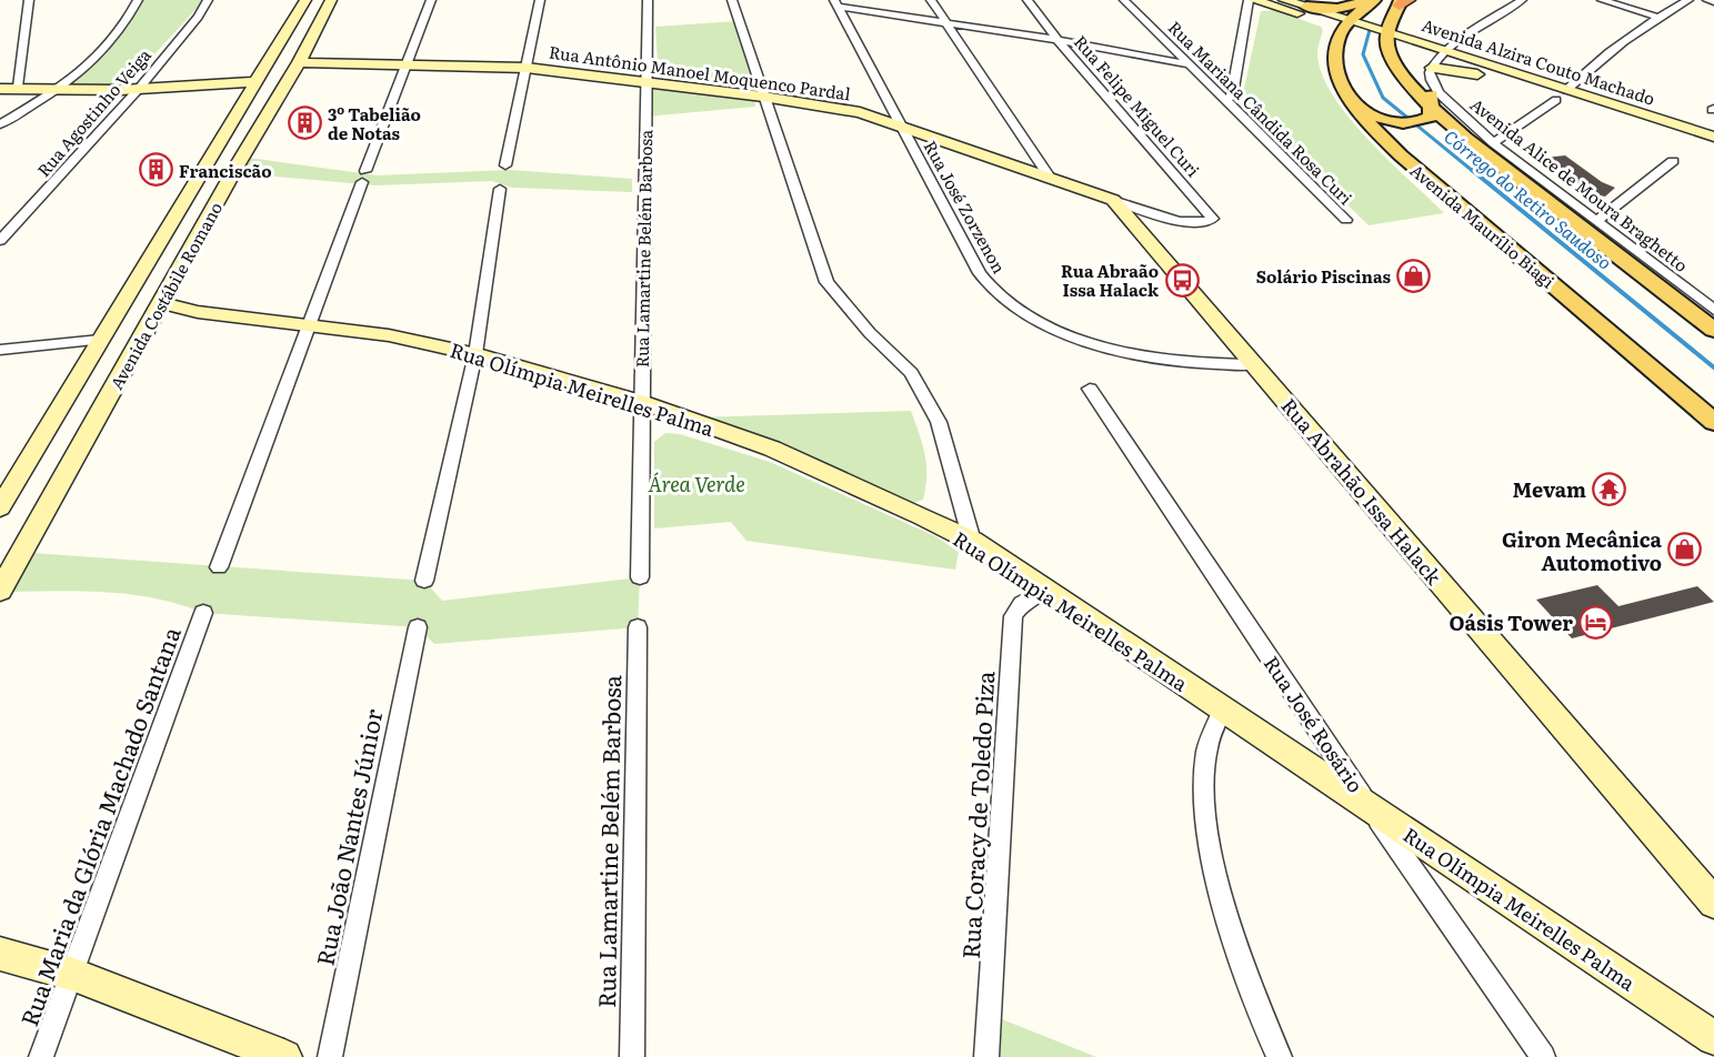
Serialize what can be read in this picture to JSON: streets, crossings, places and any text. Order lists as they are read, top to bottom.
{
  "streets": {
    "main road": ["Avenida Maurílio Biagi"],
    "street": [
      "Avenida Alzira Couto Machado",
      "Rua Antônio Manoel Moquenco Pardal",
      "Rua Felipe Miguel Curi",
      "Rua Agostinho Veiga",
      "Rua Mariana Cândida Rosa Curi",
      "Avenida Alice de Moura Braghetto",
      "Rua José Zorzenon",
      "Rua Lamartine Belém Barbosa",
      "Avenida Costábile Romano",
      "Rua Olímpia Meirelles Palma",
      "Rua Abrahão Issa Halack",
      "Rua José Rosário",
      "Rua Coracy de Toledo Piza",
      "Rua Maria da Glória Machado Santana",
      "Rua João Nantes Júnior"
    ]
  },
  "crossings": [
    ["Avenida Alzira Couto Machado", "Avenida Alice de Moura Braghetto"],
    ["Avenida Alzira Couto Machado", "Avenida Maurílio Biagi"],
    ["Rua Antônio Manoel Moquenco Pardal", "Rua Felipe Miguel Curi"],
    ["Rua Antônio Manoel Moquenco Pardal", "Rua José Zorzenon"],
    ["Rua Antônio Manoel Moquenco Pardal", "Rua Lamartine Belém Barbosa"],
    ["Rua Antônio Manoel Moquenco Pardal", "Avenida Costábile Romano"],
    ["Rua Antônio Manoel Moquenco Pardal", "Rua Abrahão Issa Halack"],
    ["Rua José Zorzenon", "Rua Abrahão Issa Halack"],
    ["Rua Lamartine Belém Barbosa", "Rua Olímpia Meirelles Palma"],
    ["Avenida Costábile Romano", "Rua Olímpia Meirelles Palma"],
    ["Rua Olímpia Meirelles Palma", "Rua José Rosário"],
    ["Rua Olímpia Meirelles Palma", "Rua Coracy de Toledo Piza"]
  ],
  "water": ["Córrego do Retiro Saudoso"],
  "parks": ["Área Verde"],
  "places": {
    "building": ["3º Tabelião de Notas", "Franciscão"],
    "shop": ["Solário Piscinas", "Giron Mecânica Automotivo"],
    "bus stop": ["Rua Abraão Issa Halack"],
    "temple": ["Mevam"],
    "hotel": ["Oásis Tower"]
  }
}
